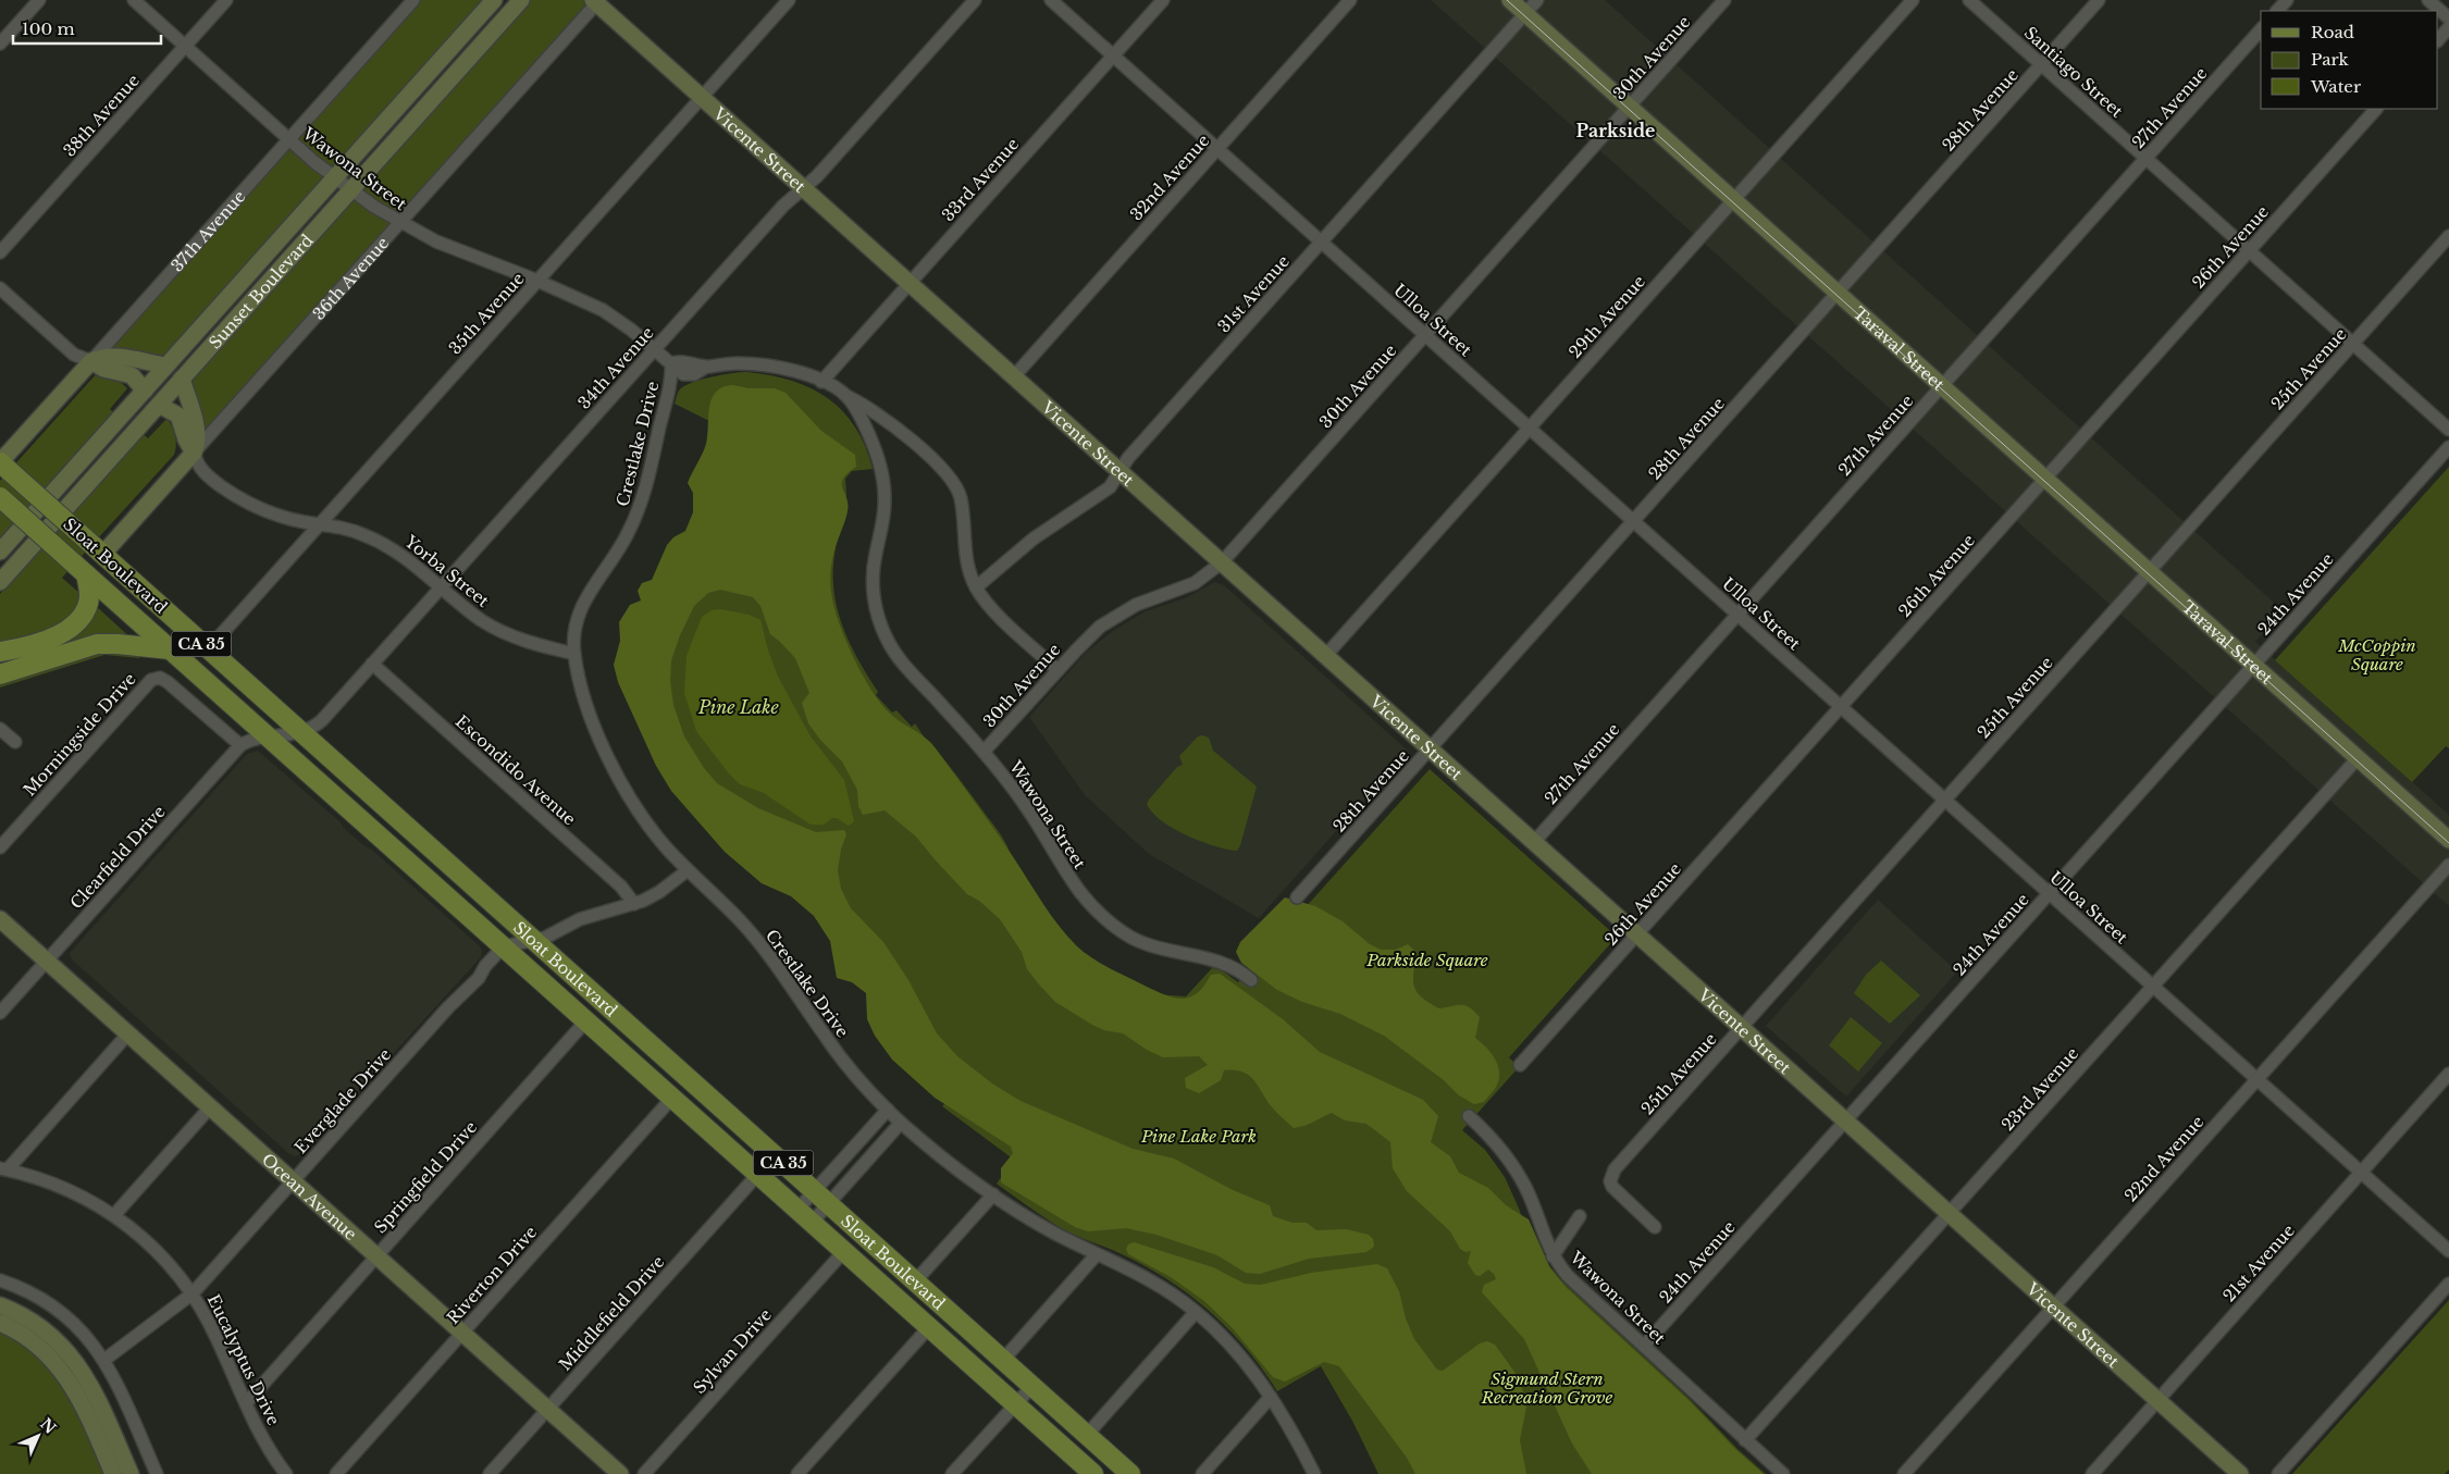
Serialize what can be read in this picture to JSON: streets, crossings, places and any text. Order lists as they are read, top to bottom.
{
  "streets": {
    "main road": ["Sloat Boulevard", "CA 35"],
    "street": [
      "30th Avenue",
      "Santiago Street",
      "27th Avenue",
      "28th Avenue",
      "38th Avenue",
      "Vicente Street",
      "Wawona Street",
      "32nd Avenue",
      "33rd Avenue",
      "37th Avenue",
      "26th Avenue",
      "36th Avenue",
      "Sunset Boulevard",
      "31st Avenue",
      "35th Avenue",
      "29th Avenue",
      "Ulloa Street",
      "Taraval Street",
      "34th Avenue",
      "25th Avenue",
      "Crestlake Drive",
      "Yorba Street",
      "24th Avenue",
      "Morningside Drive",
      "Escondido Avenue",
      "Clearfield Drive",
      "23rd Avenue",
      "Everglade Drive",
      "22nd Avenue",
      "Springfield Drive",
      "Ocean Avenue",
      "21st Avenue",
      "Riverton Drive",
      "Middlefield Drive",
      "Sylvan Drive",
      "Eucalyptus Drive"
    ]
  },
  "crossings": [
    ["30th Avenue", "Vicente Street"],
    ["30th Avenue", "Wawona Street"],
    ["30th Avenue", "Ulloa Street"],
    ["30th Avenue", "Taraval Street"],
    ["Santiago Street", "27th Avenue"],
    ["Santiago Street", "28th Avenue"],
    ["Santiago Street", "26th Avenue"],
    ["Santiago Street", "25th Avenue"],
    ["27th Avenue", "Vicente Street"],
    ["27th Avenue", "Ulloa Street"],
    ["27th Avenue", "Taraval Street"],
    ["28th Avenue", "Vicente Street"],
    ["28th Avenue", "Ulloa Street"],
    ["28th Avenue", "Taraval Street"],
    ["38th Avenue", "Wawona Street"],
    ["Vicente Street", "32nd Avenue"],
    ["Vicente Street", "33rd Avenue"],
    ["Vicente Street", "26th Avenue"],
    ["Vicente Street", "36th Avenue"],
    ["Vicente Street", "31st Avenue"],
    ["Vicente Street", "35th Avenue"],
    ["Vicente Street", "29th Avenue"],
    ["Vicente Street", "34th Avenue"],
    ["Vicente Street", "25th Avenue"],
    ["Vicente Street", "24th Avenue"],
    ["Vicente Street", "23rd Avenue"],
    ["Vicente Street", "22nd Avenue"],
    ["Vicente Street", "21st Avenue"],
    ["Wawona Street", "33rd Avenue"],
    ["Wawona Street", "37th Avenue"],
    ["Wawona Street", "36th Avenue"],
    ["Wawona Street", "Sunset Boulevard"],
    ["Wawona Street", "35th Avenue"],
    ["Wawona Street", "34th Avenue"],
    ["Wawona Street", "Crestlake Drive"],
    ["Wawona Street", "24th Avenue"],
    ["Wawona Street", "23rd Avenue"],
    ["32nd Avenue", "Ulloa Street"],
    ["33rd Avenue", "Ulloa Street"],
    ["37th Avenue", "Sloat Boulevard"],
    ["26th Avenue", "Ulloa Street"],
    ["26th Avenue", "Taraval Street"],
    ["36th Avenue", "Sloat Boulevard"],
    ["36th Avenue", "Yorba Street"],
    ["31st Avenue", "Ulloa Street"],
    ["31st Avenue", "Taraval Street"],
    ["35th Avenue", "Sloat Boulevard"],
    ["35th Avenue", "Yorba Street"],
    ["29th Avenue", "Ulloa Street"],
    ["29th Avenue", "Taraval Street"],
    ["Ulloa Street", "25th Avenue"],
    ["Ulloa Street", "24th Avenue"],
    ["Ulloa Street", "23rd Avenue"],
    ["Ulloa Street", "22nd Avenue"],
    ["Ulloa Street", "21st Avenue"],
    ["Taraval Street", "25th Avenue"],
    ["Taraval Street", "24th Avenue"],
    ["Taraval Street", "23rd Avenue"],
    ["34th Avenue", "Sloat Boulevard"],
    ["34th Avenue", "Yorba Street"],
    ["34th Avenue", "Escondido Avenue"],
    ["Crestlake Drive", "Yorba Street"],
    ["Sloat Boulevard", "Everglade Drive"],
    ["Sloat Boulevard", "Springfield Drive"],
    ["Sloat Boulevard", "Riverton Drive"],
    ["Sloat Boulevard", "Middlefield Drive"],
    ["Sloat Boulevard", "Sylvan Drive"],
    ["Morningside Drive", "Clearfield Drive"],
    ["Clearfield Drive", "Ocean Avenue"],
    ["Everglade Drive", "Ocean Avenue"],
    ["Everglade Drive", "Eucalyptus Drive"],
    ["Springfield Drive", "Ocean Avenue"],
    ["Springfield Drive", "Eucalyptus Drive"],
    ["Ocean Avenue", "Riverton Drive"],
    ["Ocean Avenue", "Middlefield Drive"]
  ],
  "districts": ["Parkside"],
  "water": ["Pine Lake"],
  "parks": [
    "McCoppin Square",
    "Parkside Square",
    "Pine Lake Park",
    "Sigmund Stern Recreation Grove"
  ],
  "legend": ["Road", "Park", "Water"],
  "scale_bar": "100 m",
  "north": "top right"
}
